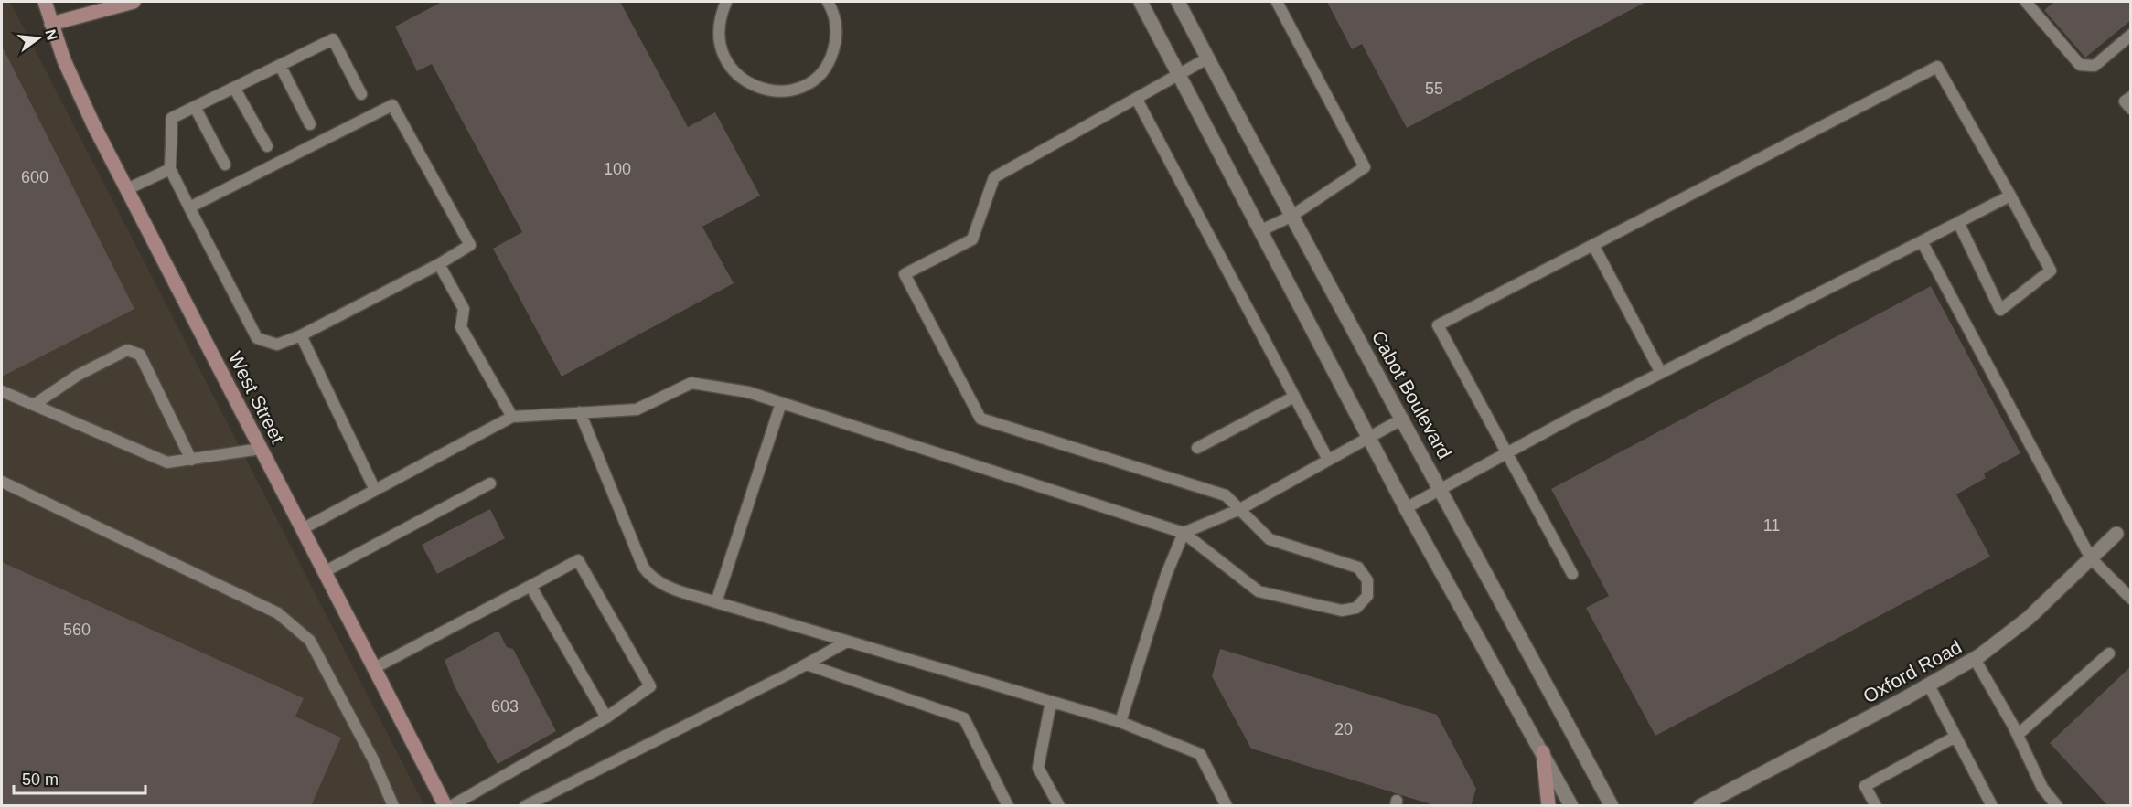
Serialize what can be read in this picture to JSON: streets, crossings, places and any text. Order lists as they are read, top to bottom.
{
  "streets": {
    "street": ["Cabot Boulevard", "West Street", "Oxford Road"]
  },
  "house_numbers": [
    "55",
    "100",
    "600",
    "11",
    "560",
    "603",
    "20"
  ],
  "scale_bar": "50 m",
  "north": "right"
}
